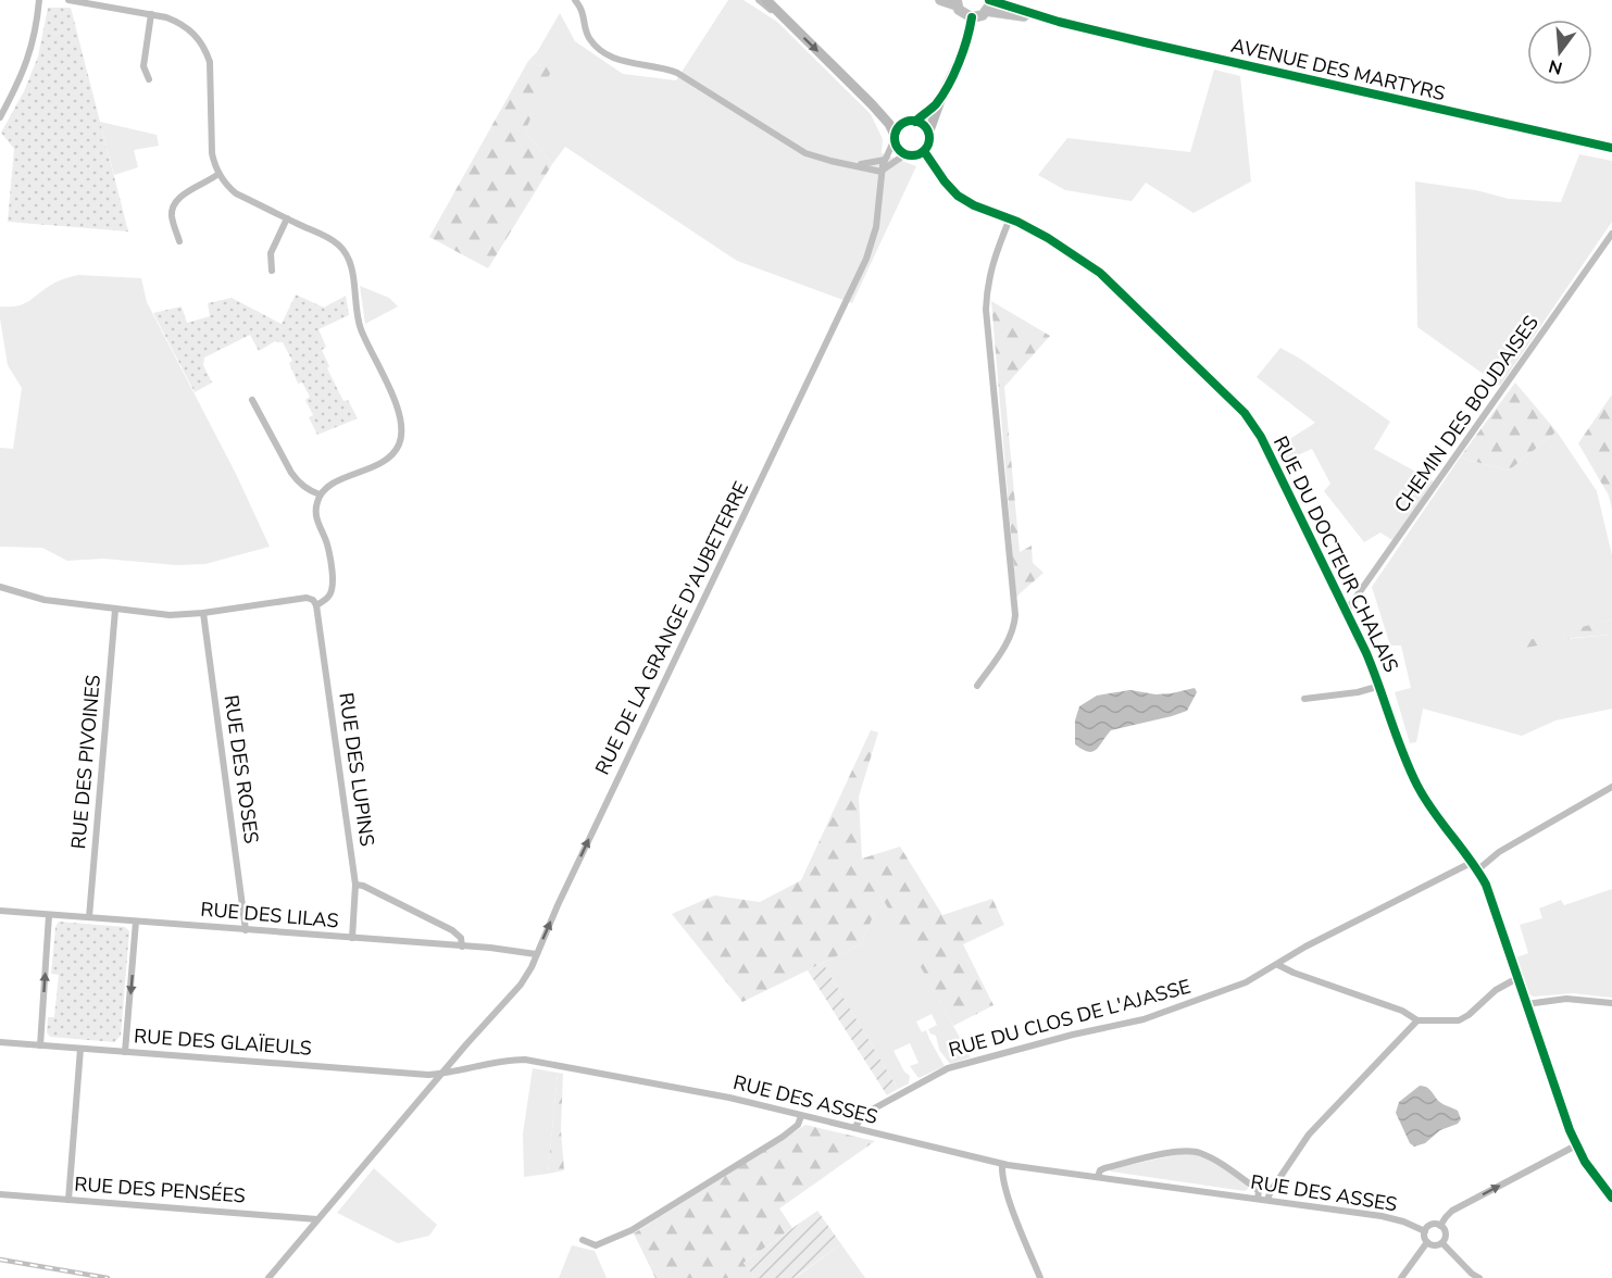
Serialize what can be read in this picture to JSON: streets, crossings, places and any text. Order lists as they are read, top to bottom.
{
  "streets": {
    "main road": ["AVENUE DES MARTYRS", "RUE DU DOCTEUR CHALAIS"],
    "street": [
      "CHEMIN DES BOUDAISES",
      "RUE DE LA GRANGE D'AUBETERRE",
      "RUE DES PIVOINES",
      "RUE DES ROSES",
      "RUE DES LUPINS",
      "RUE DES LILAS",
      "RUE DU CLOS DE L'AJASSE",
      "RUE DES GLAÏEULS",
      "RUE DES ASSES",
      "RUE DES PENSÉES"
    ]
  },
  "crossings": [
    ["CHEMIN DES BOUDAISES", "RUE DU DOCTEUR CHALAIS"],
    ["RUE DU DOCTEUR CHALAIS", "RUE DE LA GRANGE D'AUBETERRE"],
    ["RUE DU DOCTEUR CHALAIS", "RUE DU CLOS DE L'AJASSE"],
    ["RUE DE LA GRANGE D'AUBETERRE", "RUE DES LILAS"],
    ["RUE DE LA GRANGE D'AUBETERRE", "RUE DES GLAÏEULS"],
    ["RUE DE LA GRANGE D'AUBETERRE", "RUE DES ASSES"],
    ["RUE DES PIVOINES", "RUE DES LILAS"],
    ["RUE DES ROSES", "RUE DES LILAS"],
    ["RUE DES LUPINS", "RUE DES LILAS"],
    ["RUE DU CLOS DE L'AJASSE", "RUE DES ASSES"],
    ["RUE DES GLAÏEULS", "RUE DES ASSES"]
  ],
  "one_way": ["RUE DE LA GRANGE D'AUBETERRE"],
  "north": "bottom"
}
